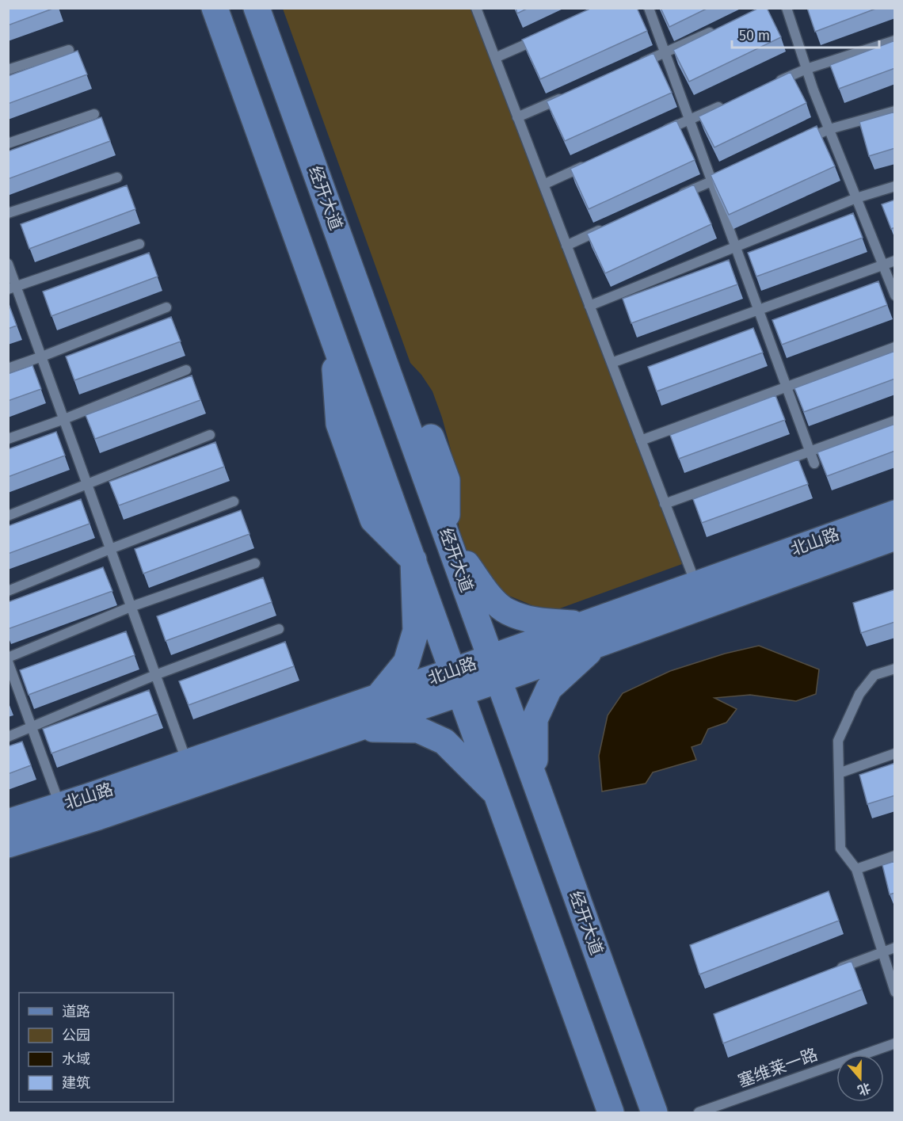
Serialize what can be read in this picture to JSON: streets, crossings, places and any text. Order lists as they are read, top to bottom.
{
  "streets": {
    "main road": ["经开大道", "北山路"],
    "lane": ["塞维莱一路"]
  },
  "crossings": [
    ["经开大道", "北山路"]
  ],
  "legend": [
    "道路",
    "公园",
    "水域",
    "建筑"
  ],
  "scale_bar": "50 m",
  "north": "bottom"
}
